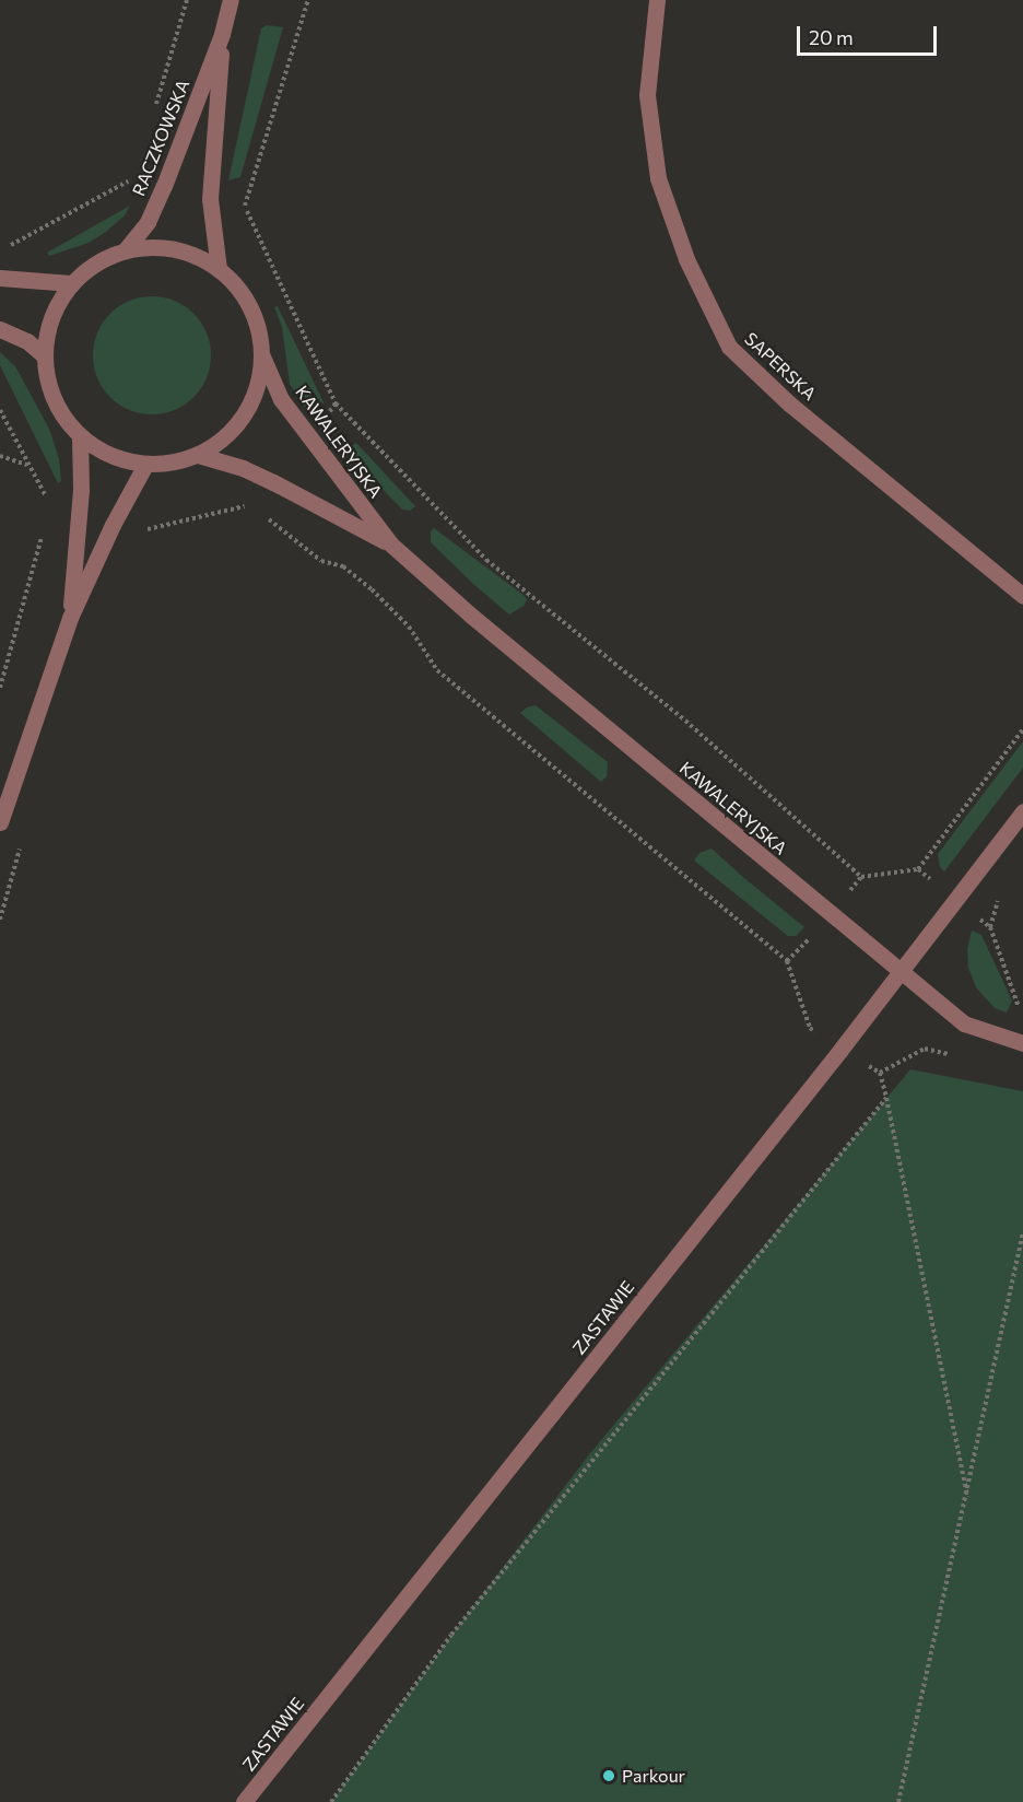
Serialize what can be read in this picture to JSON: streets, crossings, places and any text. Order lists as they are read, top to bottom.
{
  "streets": {
    "street": [
      "RACZKOWSKA",
      "SAPERSKA",
      "KAWALERYJSKA",
      "ZASTAWIE"
    ]
  },
  "crossings": [
    ["RACZKOWSKA", "KAWALERYJSKA"],
    ["KAWALERYJSKA", "ZASTAWIE"]
  ],
  "places": ["Parkour"],
  "scale_bar": "20 m"
}
